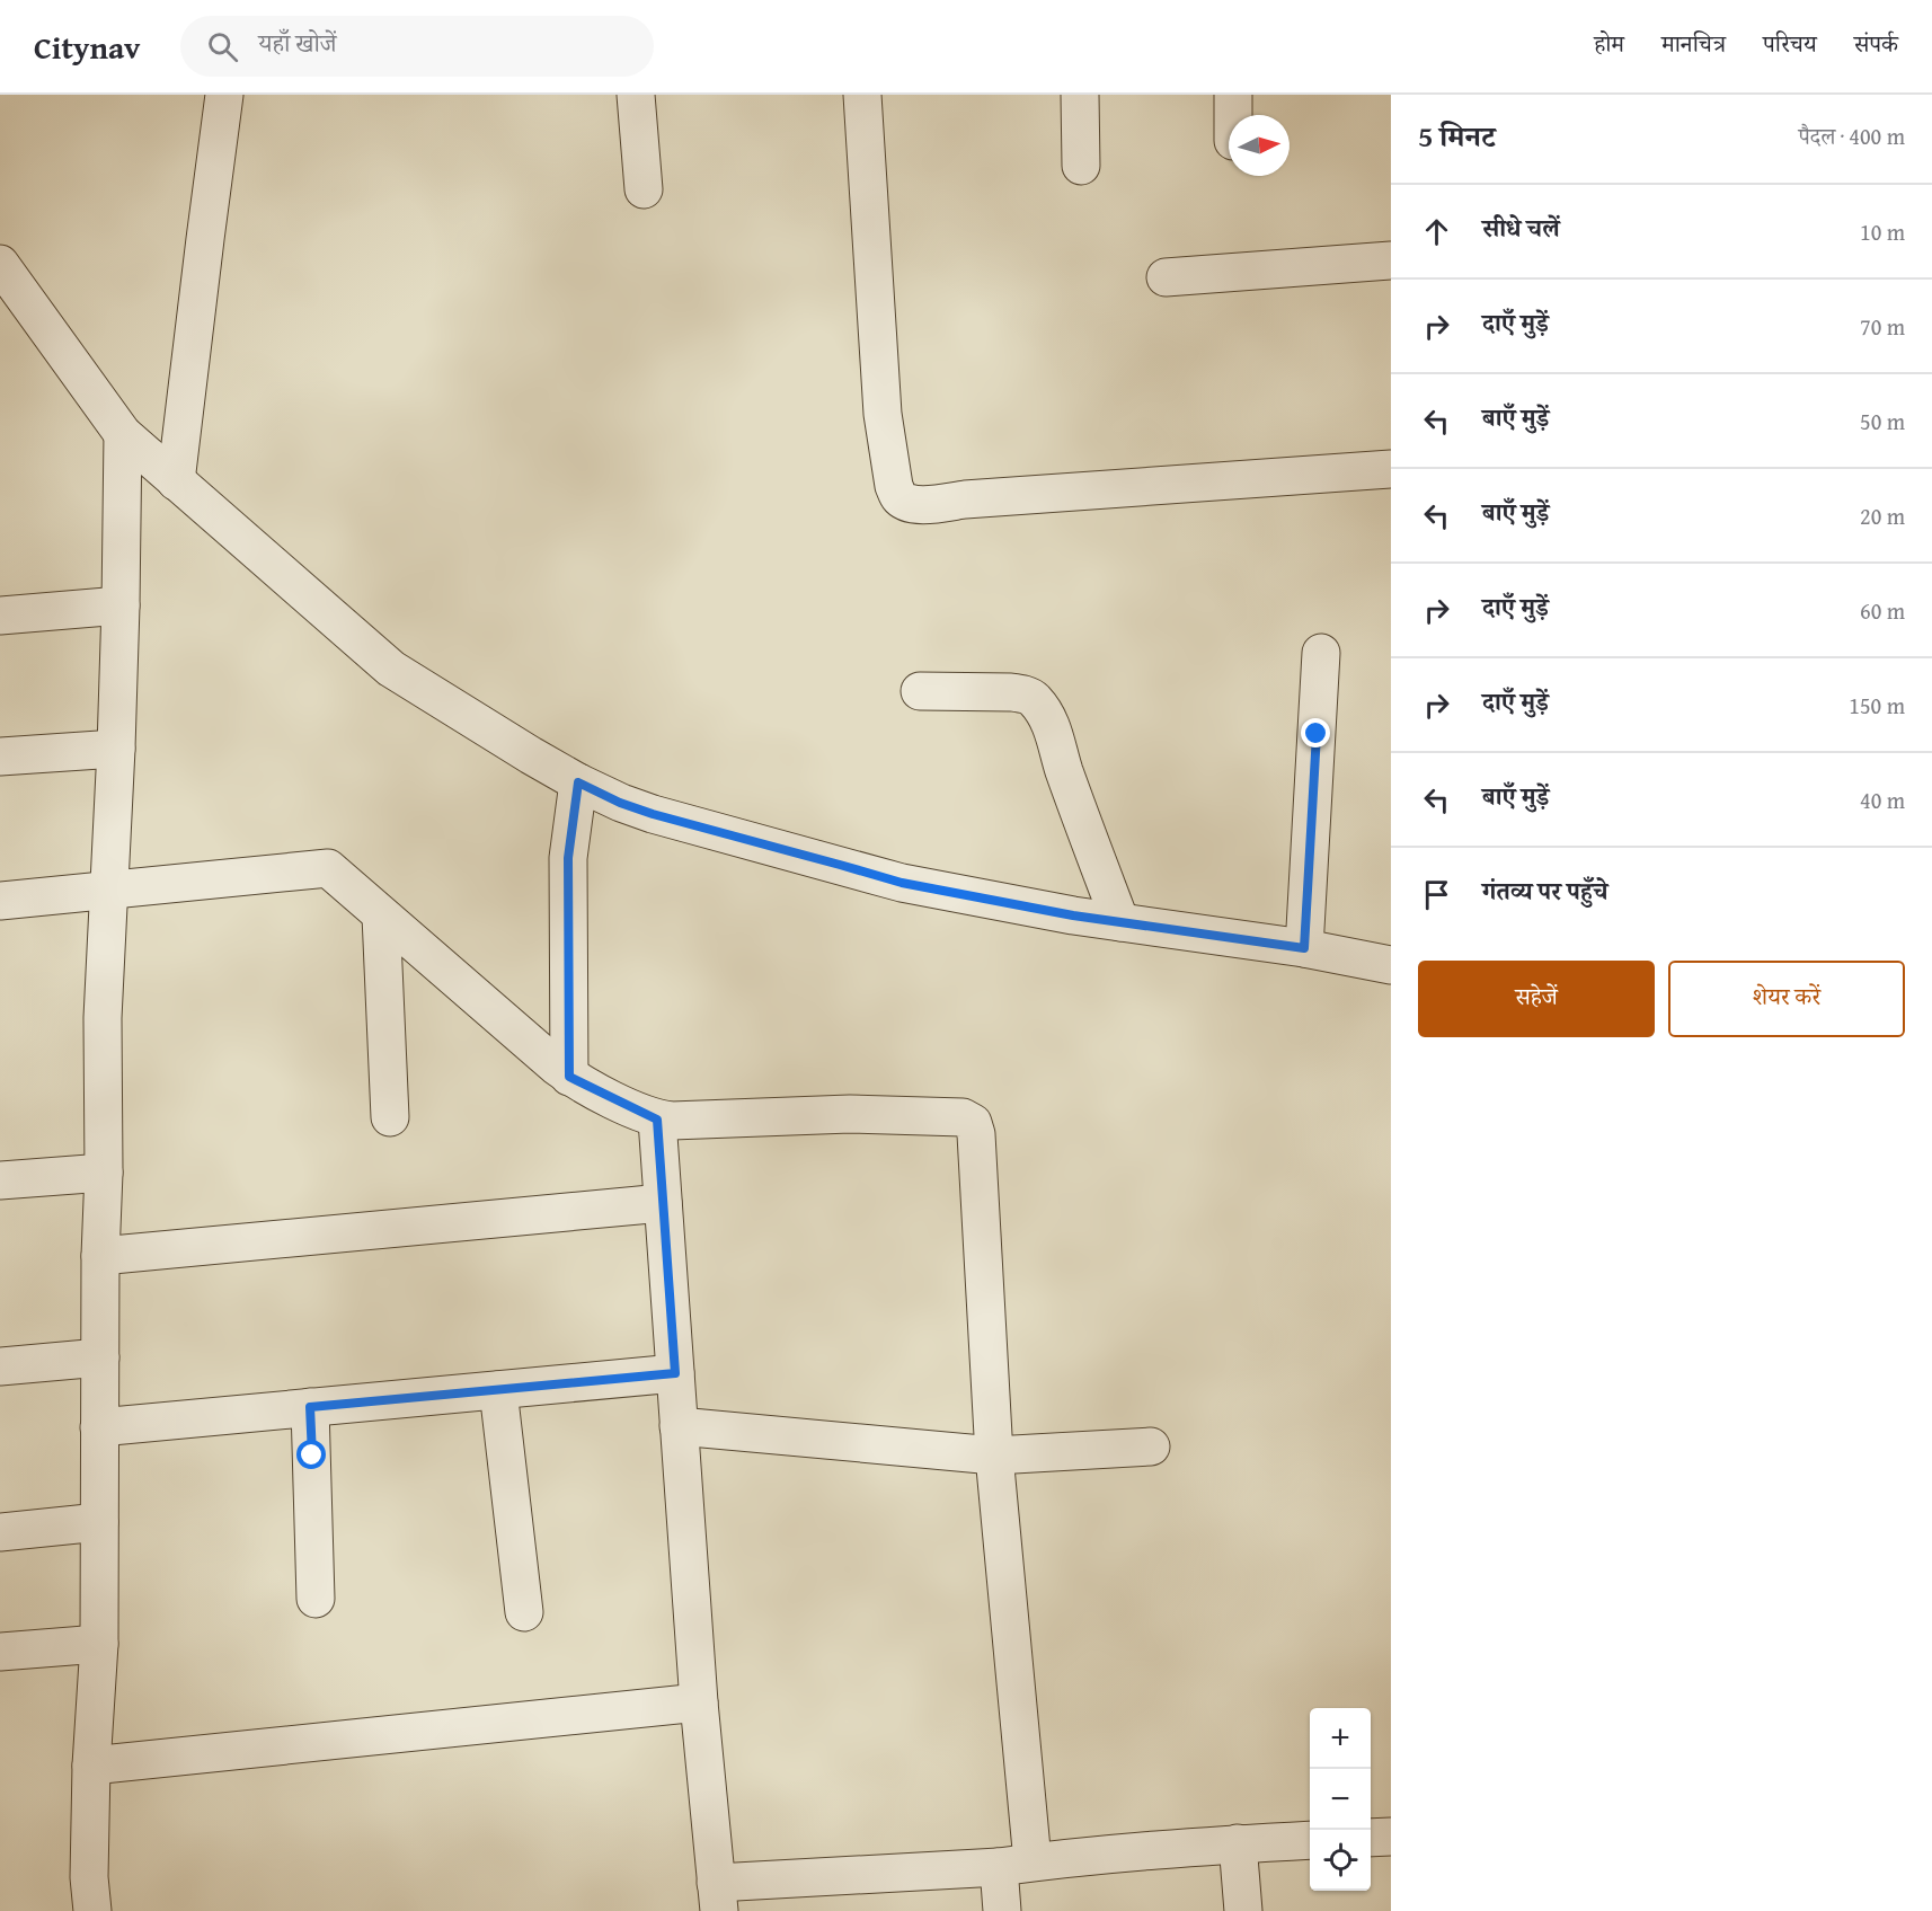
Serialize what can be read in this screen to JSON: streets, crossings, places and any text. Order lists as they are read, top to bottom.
{
  "north": "right",
  "page": {
    "header": "Citynav",
    "search": "यहाँ खोजें",
    "nav": [
      "होम",
      "मानचित्र",
      "परिचय",
      "संपर्क"
    ],
    "heading": ["5 मिनट", "पैदल · 400 m"],
    "list": [
      ["सीधे चलें", "10 m"],
      ["दाएँ मुड़ें", "70 m"],
      ["बाएँ मुड़ें", "50 m"],
      ["बाएँ मुड़ें", "20 m"],
      ["दाएँ मुड़ें", "60 m"],
      ["दाएँ मुड़ें", "150 m"],
      ["बाएँ मुड़ें", "40 m"],
      "गंतव्य पर पहुँचे"
    ],
    "buttons": ["सहेजें", "शेयर करें"],
    "map_buttons": ["+", "−"]
  }
}
